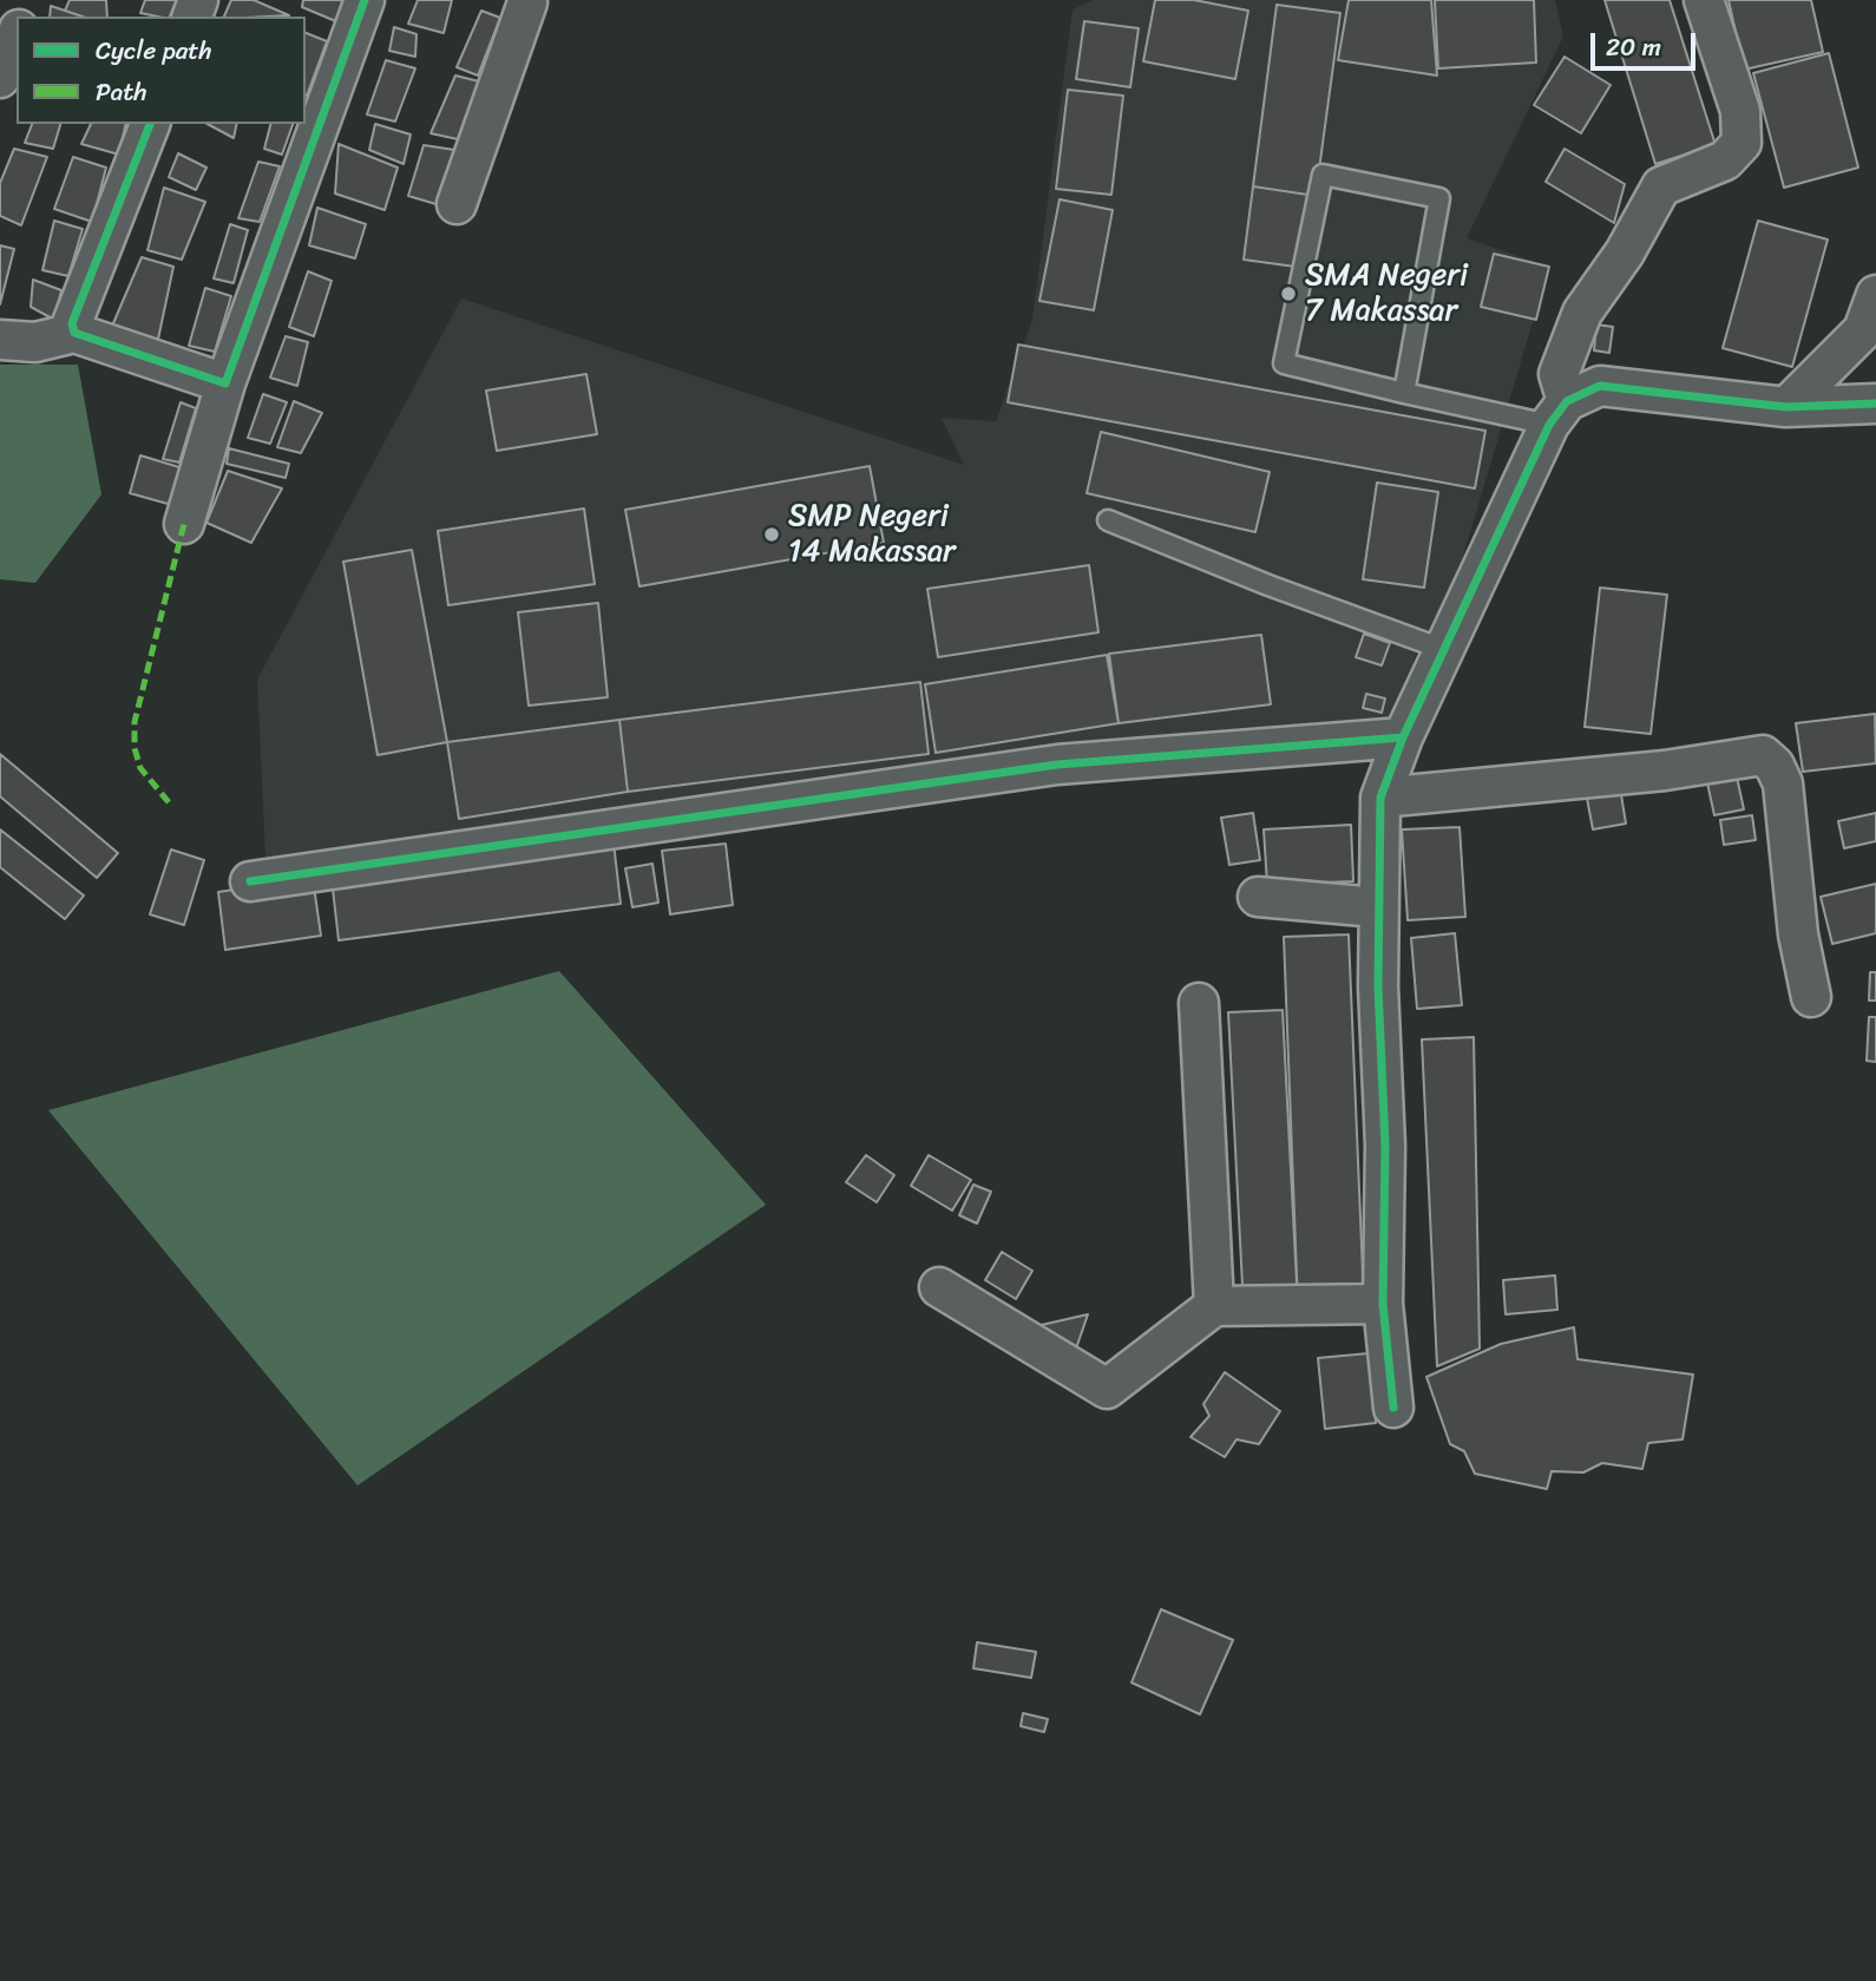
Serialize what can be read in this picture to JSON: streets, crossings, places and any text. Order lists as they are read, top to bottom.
{
  "places": ["SMA Negeri 7 Makassar", "SMP Negeri 14 Makassar"],
  "legend": ["Cycle path", "Path"],
  "scale_bar": "20 m"
}
